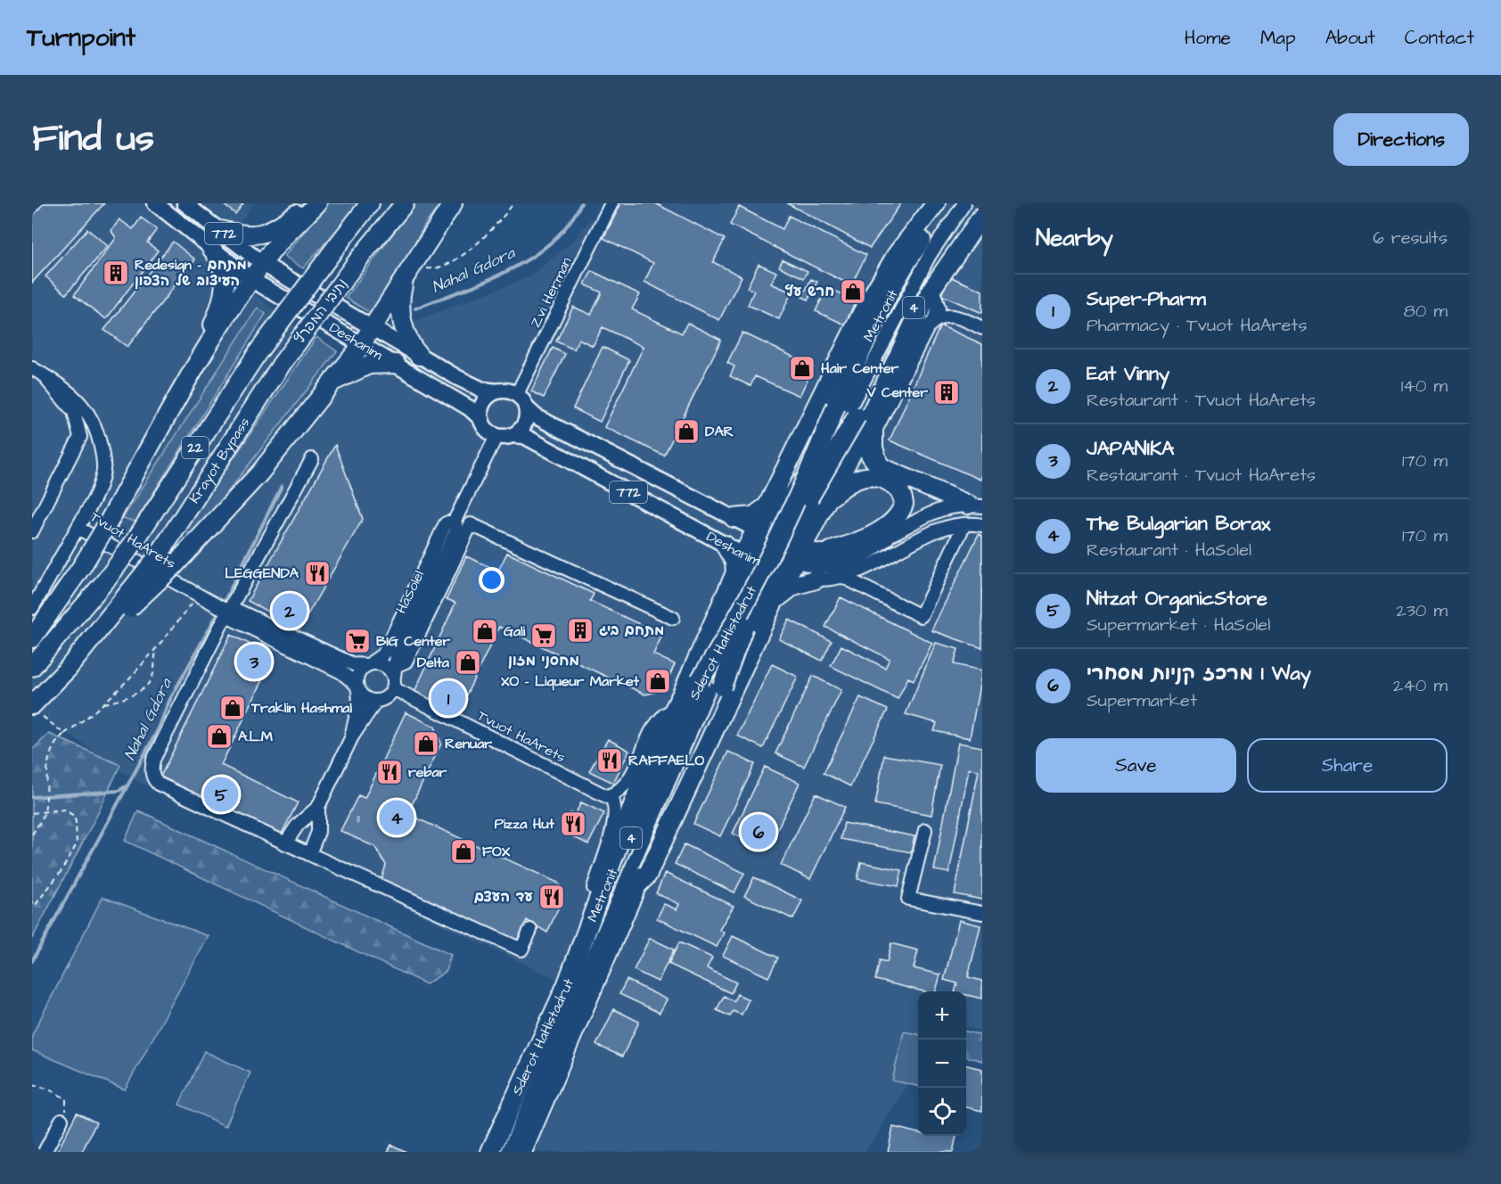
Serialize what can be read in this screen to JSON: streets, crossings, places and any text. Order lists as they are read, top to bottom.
{
  "streets": {
    "highway": [
      "4",
      "נתיבי המפרץ",
      "22",
      "Krayot Bypass",
      "Sderot HaHistadrut"
    ],
    "main road": ["772", "Deshanim"],
    "street": [
      "Zvi Herman",
      "Metronit",
      "Tvuot HaArets",
      "HaSolel"
    ]
  },
  "crossings": [
    ["Zvi Herman", "Deshanim"],
    ["Zvi Herman", "HaSolel"],
    ["נתיבי המפרץ", "Krayot Bypass"],
    ["Metronit", "Deshanim"],
    ["Deshanim", "HaSolel"],
    ["22", "Krayot Bypass"],
    ["Tvuot HaArets", "HaSolel"]
  ],
  "water": ["Nahal Gdora"],
  "places": {
    "building": ["Redesign - מתחם העיצוב של הצפון", "V Center", "מתחם ביג"],
    "shop": [
      "חרש עץ",
      "Hair Center",
      "DAR",
      "Gali",
      "Delta",
      "XO - Liqueur Market",
      "Traklin Hashmal",
      "A.L.M",
      "Renuar",
      "FOX"
    ],
    "restaurant": [
      "LEGGENDA",
      "RAFFAELO",
      "rebar",
      "Pizza Hut",
      "עד העצם"
    ],
    "supermarket": ["מחסני מזון", "BIG Center"]
  },
  "house_numbers": ["11"],
  "page": {
    "header": "Turnpoint",
    "nav": [
      "Home",
      "Map",
      "About",
      "Contact"
    ],
    "title": "Find us",
    "buttons": [
      "Directions",
      ["Save", "Share"]
    ],
    "heading": ["Nearby", "6 results"],
    "list": [
      {
        "mark": "1",
        "name": "Super-Pharm",
        "note": "Pharmacy · Tvuot HaArets",
        "value": "80 m"
      },
      {
        "mark": "2",
        "name": "Eat Vinny",
        "note": "Restaurant · Tvuot HaArets",
        "value": "140 m"
      },
      {
        "mark": "3",
        "name": "JAPANIKA",
        "note": "Restaurant · Tvuot HaArets",
        "value": "170 m"
      },
      {
        "mark": "4",
        "name": "The Bulgarian Borax",
        "note": "Restaurant · HaSolel",
        "value": "170 m"
      },
      {
        "mark": "5",
        "name": "Nitzat OrganicStore",
        "note": "Supermarket · HaSolel",
        "value": "230 m"
      },
      {
        "mark": "6",
        "name": "מרכז קניות מסחרי I Way",
        "note": "Supermarket",
        "value": "240 m"
      }
    ],
    "pins": [
      "2",
      "3",
      "1",
      "5",
      "4",
      "6"
    ],
    "map_buttons": ["+", "−"]
  }
}
